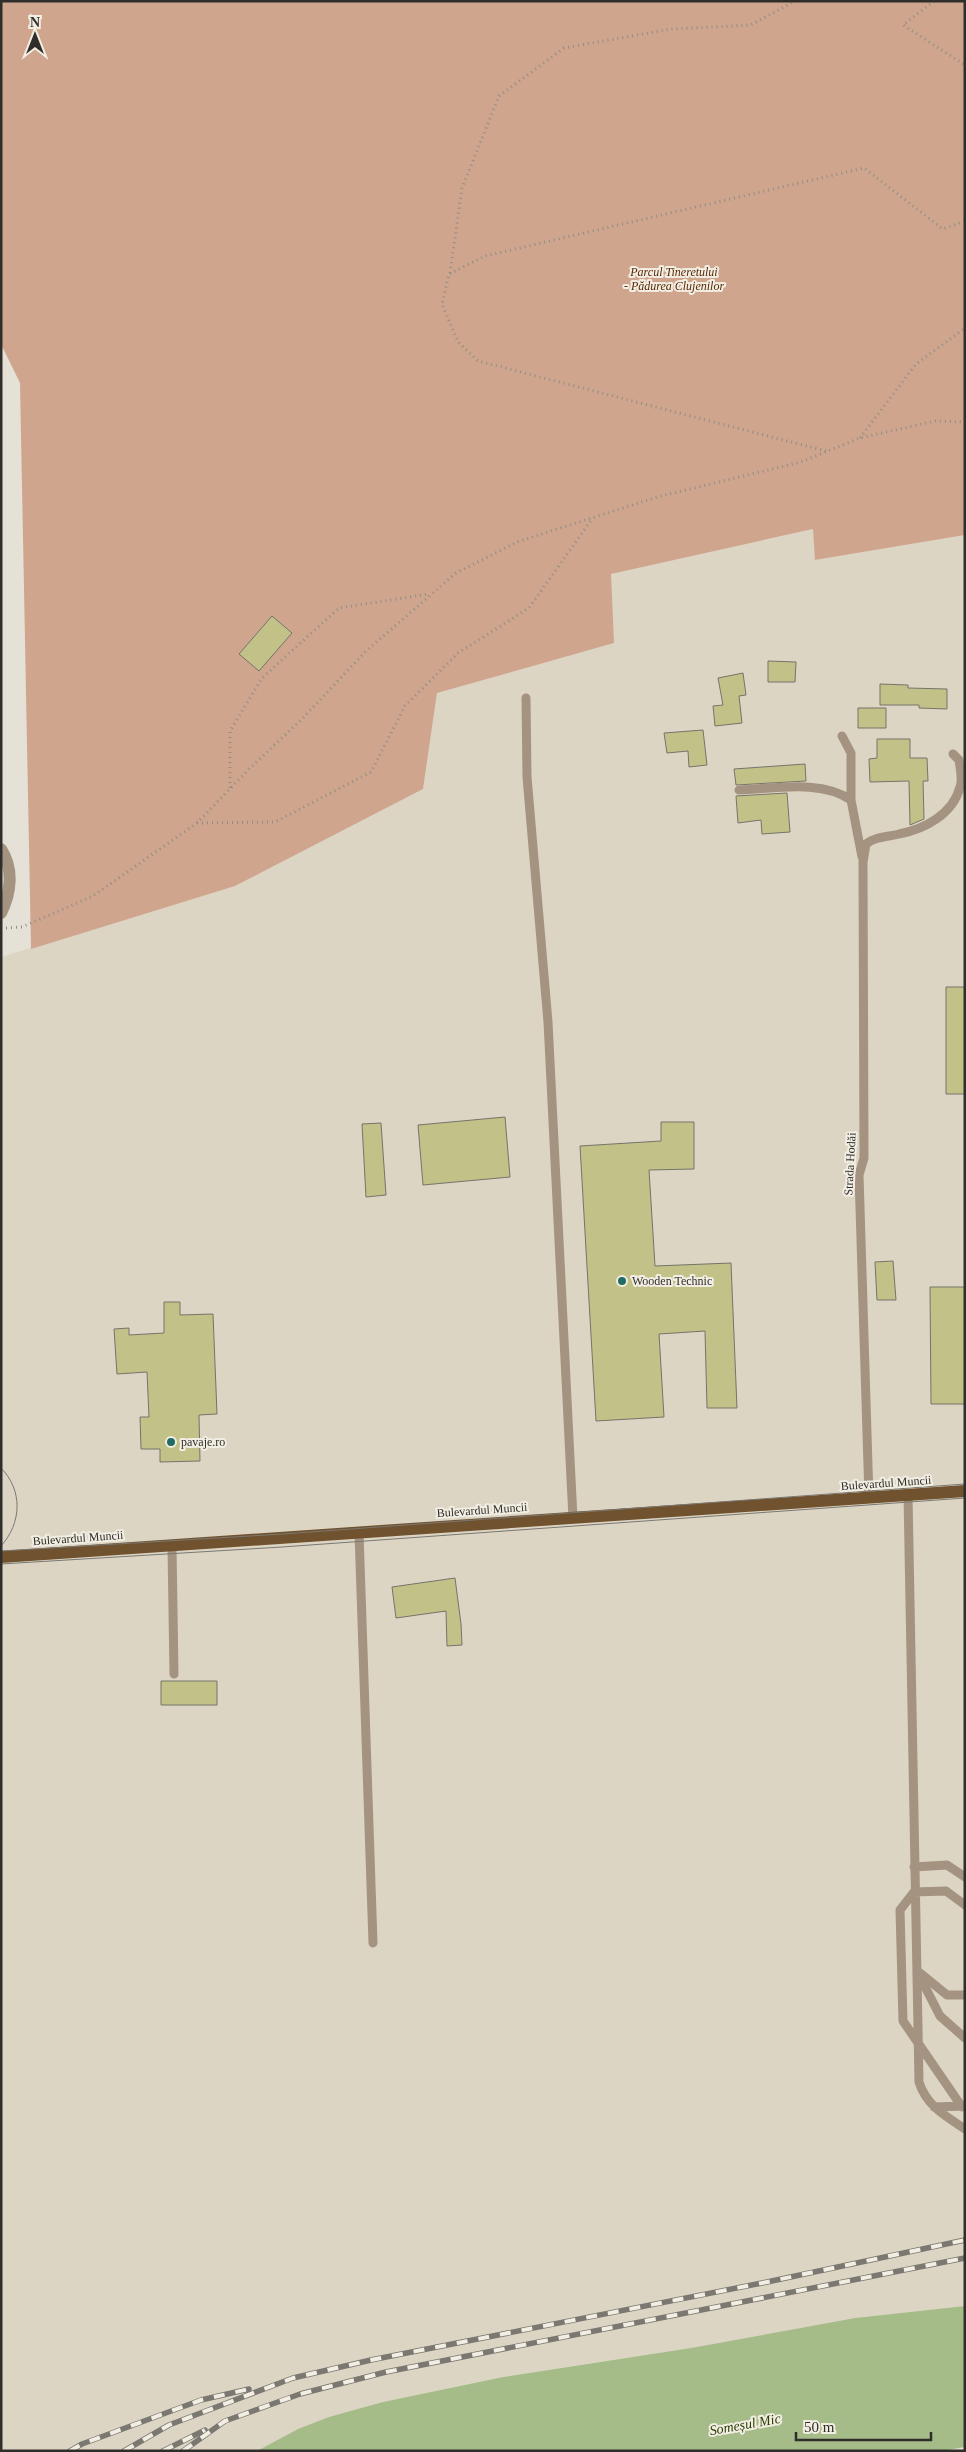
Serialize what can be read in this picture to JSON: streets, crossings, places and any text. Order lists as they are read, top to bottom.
{
  "streets": {
    "main road": ["Bulevardul Muncii"],
    "lane": ["Strada Hodăi"]
  },
  "crossings": [
    ["Strada Hodăi", "Bulevardul Muncii"]
  ],
  "water": ["Someșul Mic"],
  "parks": ["Parcul Tineretului - Pădurea Clujenilor"],
  "places": ["Wooden Technic", "pavaje.ro"],
  "scale_bar": "50 m",
  "north": "top"
}
